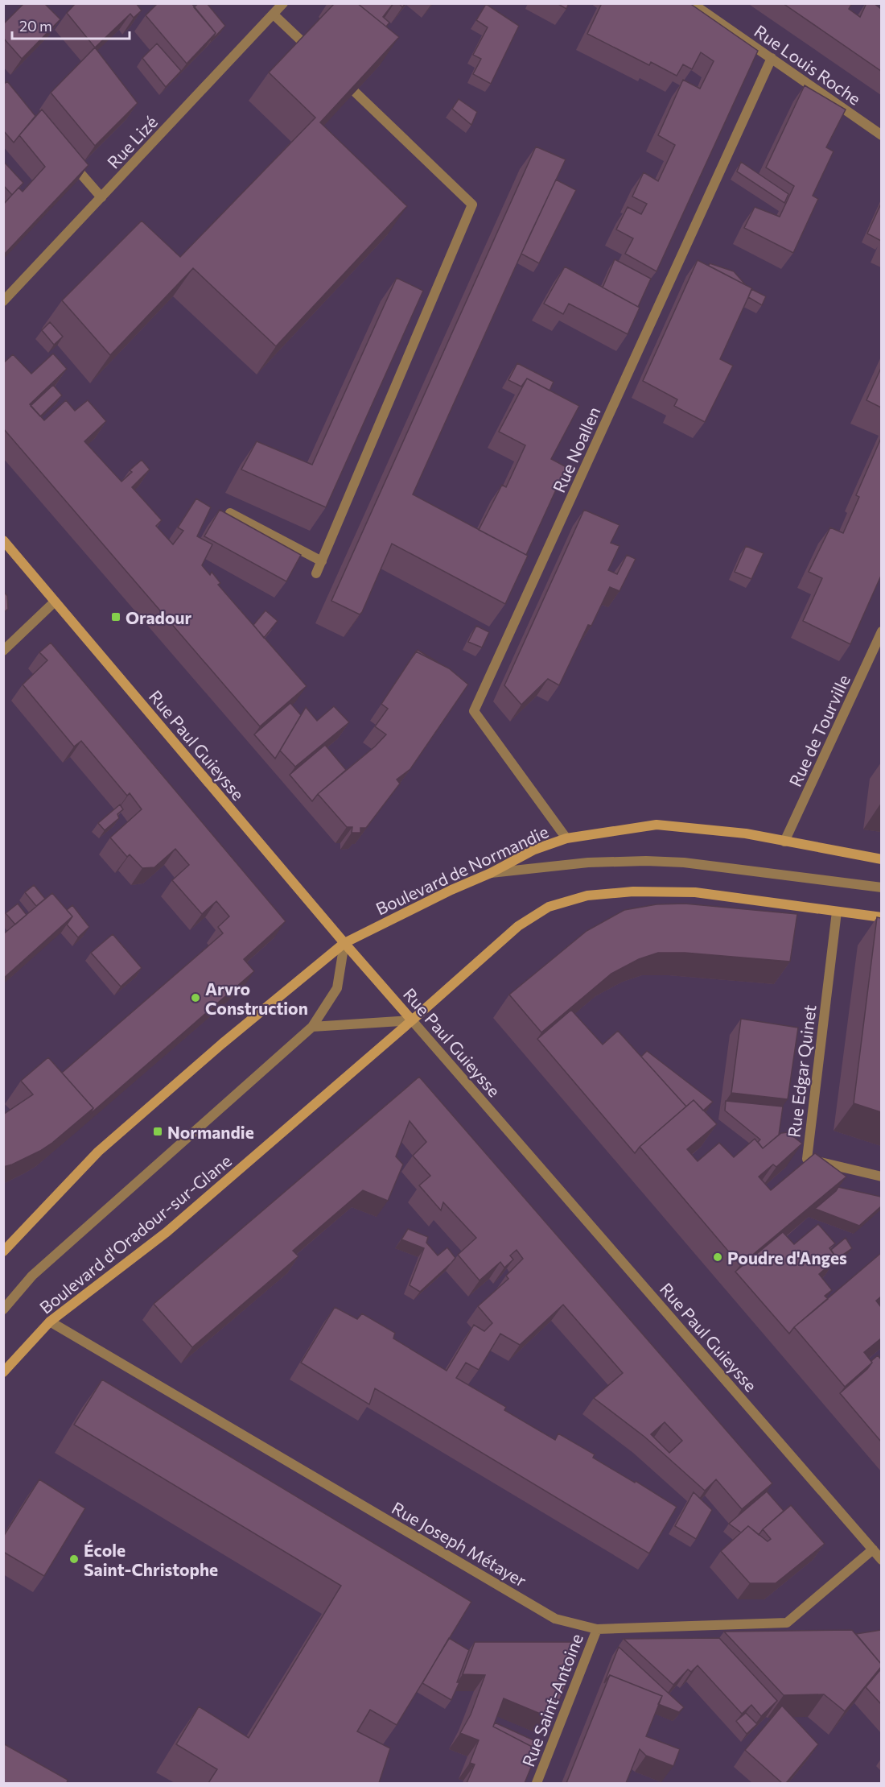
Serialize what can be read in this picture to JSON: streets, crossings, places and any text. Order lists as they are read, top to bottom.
{
  "streets": {
    "main road": ["Rue Paul Guieysse", "Boulevard de Normandie", "Boulevard d'Oradour-sur-Glane"],
    "street": [
      "Rue Louis Roche",
      "Rue Lizé",
      "Rue Noallen",
      "Rue de Tourville",
      "Rue Edgar Quinet",
      "Rue Joseph Métayer",
      "Rue Saint-Antoine"
    ]
  },
  "crossings": [
    ["Rue Louis Roche", "Rue Noallen"],
    ["Rue Noallen", "Boulevard de Normandie"],
    ["Rue de Tourville", "Boulevard de Normandie"],
    ["Rue Paul Guieysse", "Boulevard de Normandie"],
    ["Rue Paul Guieysse", "Boulevard d'Oradour-sur-Glane"],
    ["Rue Paul Guieysse", "Rue Joseph Métayer"],
    ["Boulevard de Normandie", "Boulevard d'Oradour-sur-Glane"],
    ["Boulevard d'Oradour-sur-Glane", "Rue Joseph Métayer"],
    ["Rue Joseph Métayer", "Rue Saint-Antoine"]
  ],
  "places": {
    "transit": ["Oradour", "Normandie"],
    "other": ["Arvro Construction", "Poudre d'Anges", "École Saint-Christophe"]
  },
  "scale_bar": "20 m"
}
